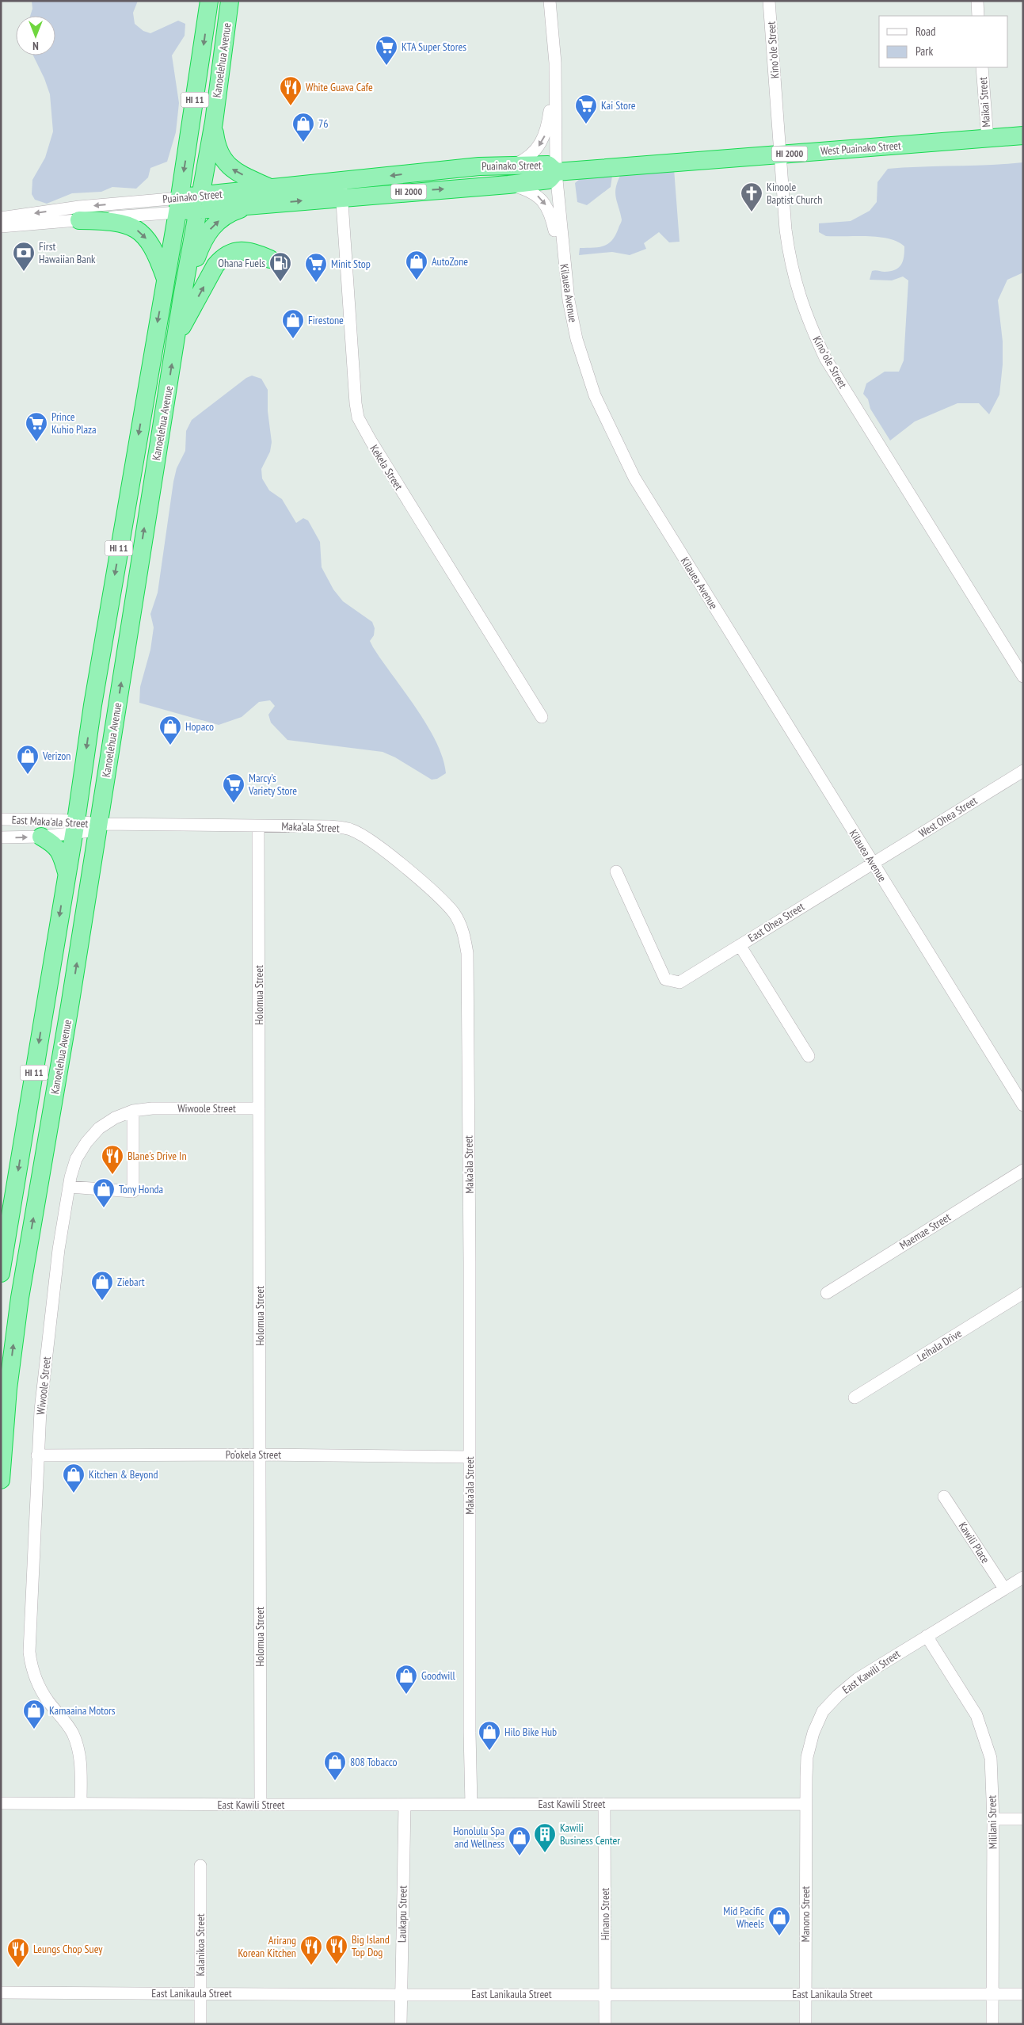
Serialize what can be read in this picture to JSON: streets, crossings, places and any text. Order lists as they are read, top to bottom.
{
  "streets": {
    "highway": [
      "Kanoelehua Avenue",
      "HI 11",
      "West Puainako Street",
      "HI 2000",
      "Puainako Street"
    ],
    "street": [
      "Kinoʻole Street",
      "Maikai Street",
      "Kilauea Avenue",
      "Kekela Street",
      "West Ohea Street",
      "East Maka'ala Street",
      "Maka‘ala Street",
      "East Ohea Street",
      "Holomua Street",
      "Wiwoole Street",
      "Maemae Street",
      "Leihala Drive",
      "Po‘okela Street",
      "Kawili Place",
      "East Kawili Street",
      "Mililani Street",
      "Laukapu Street",
      "Hinano Street",
      "Manono Street",
      "Kalanikoa Street",
      "East Lanikaula Street"
    ]
  },
  "crossings": [
    ["Kinoʻole Street", "West Puainako Street"],
    ["Kanoelehua Avenue", "Puainako Street"],
    ["Kanoelehua Avenue", "East Maka'ala Street"],
    ["Kanoelehua Avenue", "Maka‘ala Street"],
    ["Maikai Street", "West Puainako Street"],
    ["West Puainako Street", "Puainako Street"],
    ["West Puainako Street", "Kilauea Avenue"],
    ["Puainako Street", "Kilauea Avenue"],
    ["Puainako Street", "Kekela Street"],
    ["Kilauea Avenue", "West Ohea Street"],
    ["Kilauea Avenue", "East Ohea Street"],
    ["West Ohea Street", "East Ohea Street"],
    ["East Maka'ala Street", "Maka‘ala Street"],
    ["Maka‘ala Street", "Holomua Street"],
    ["Maka‘ala Street", "Po‘okela Street"],
    ["Maka‘ala Street", "East Kawili Street"],
    ["Holomua Street", "Wiwoole Street"],
    ["Holomua Street", "Po‘okela Street"],
    ["Holomua Street", "East Kawili Street"],
    ["Wiwoole Street", "Po‘okela Street"],
    ["Wiwoole Street", "East Kawili Street"],
    ["Kawili Place", "East Kawili Street"],
    ["East Kawili Street", "Mililani Street"],
    ["East Kawili Street", "Laukapu Street"],
    ["East Kawili Street", "Hinano Street"],
    ["East Kawili Street", "Manono Street"],
    ["Mililani Street", "East Lanikaula Street"],
    ["Laukapu Street", "East Lanikaula Street"],
    ["Hinano Street", "East Lanikaula Street"],
    ["Manono Street", "East Lanikaula Street"],
    ["Kalanikoa Street", "East Lanikaula Street"]
  ],
  "places": {
    "supermarket": [
      "KTA Super Stores",
      "Kai Store",
      "Minit Stop",
      "Prince Kuhio Plaza",
      "Marcy’s Variety Store"
    ],
    "restaurant": [
      "White Guava Cafe",
      "Blane's Drive In",
      "Big Island Top Dog",
      "Arirang Korean Kitchen",
      "Leungs Chop Suey"
    ],
    "shop": [
      "76",
      "AutoZone",
      "Firestone",
      "Hopaco",
      "Verizon",
      "Tony Honda",
      "Ziebart",
      "Kitchen & Beyond",
      "Goodwill",
      "Kamaaina Motors",
      "Hilo Bike Hub",
      "808 Tobacco",
      "Honolulu Spa and Wellness",
      "Mid Pacific Wheels"
    ],
    "church": ["Kinoole Baptist Church"],
    "bank": ["First Hawaiian Bank"],
    "fuel station": ["Ohana Fuels"],
    "building": ["Kawili Business Center"]
  },
  "legend": ["Road", "Park"],
  "north": "bottom"
}
